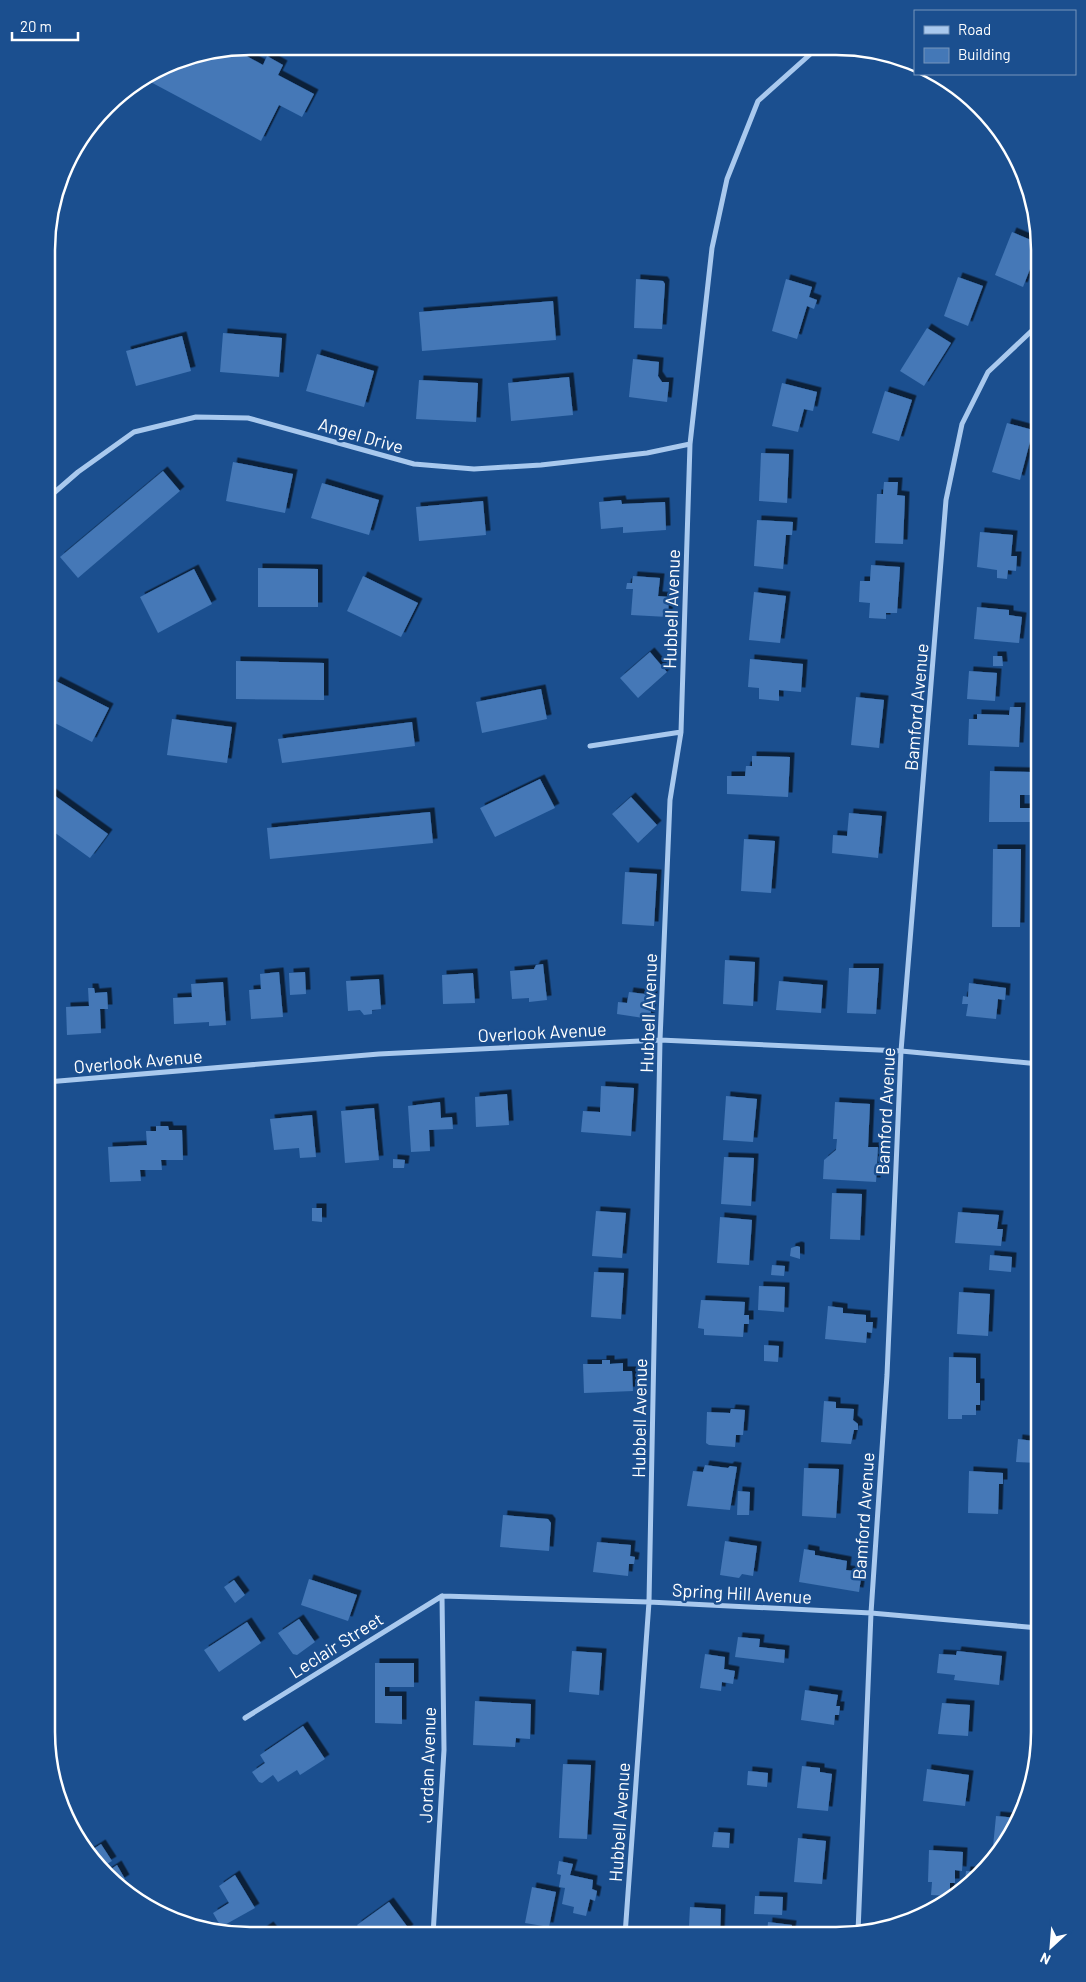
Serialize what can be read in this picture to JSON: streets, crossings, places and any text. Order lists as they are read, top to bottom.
{
  "streets": {
    "street": [
      "Angel Drive",
      "Hubbell Avenue",
      "Bamford Avenue",
      "Overlook Avenue",
      "Spring Hill Avenue",
      "Leclair Street",
      "Jordan Avenue"
    ]
  },
  "crossings": [
    ["Angel Drive", "Hubbell Avenue"],
    ["Hubbell Avenue", "Overlook Avenue"],
    ["Hubbell Avenue", "Spring Hill Avenue"],
    ["Bamford Avenue", "Overlook Avenue"],
    ["Bamford Avenue", "Spring Hill Avenue"],
    ["Spring Hill Avenue", "Leclair Street"],
    ["Spring Hill Avenue", "Jordan Avenue"],
    ["Leclair Street", "Jordan Avenue"]
  ],
  "legend": ["Road", "Building"],
  "scale_bar": "20 m",
  "north": "bottom left"
}
